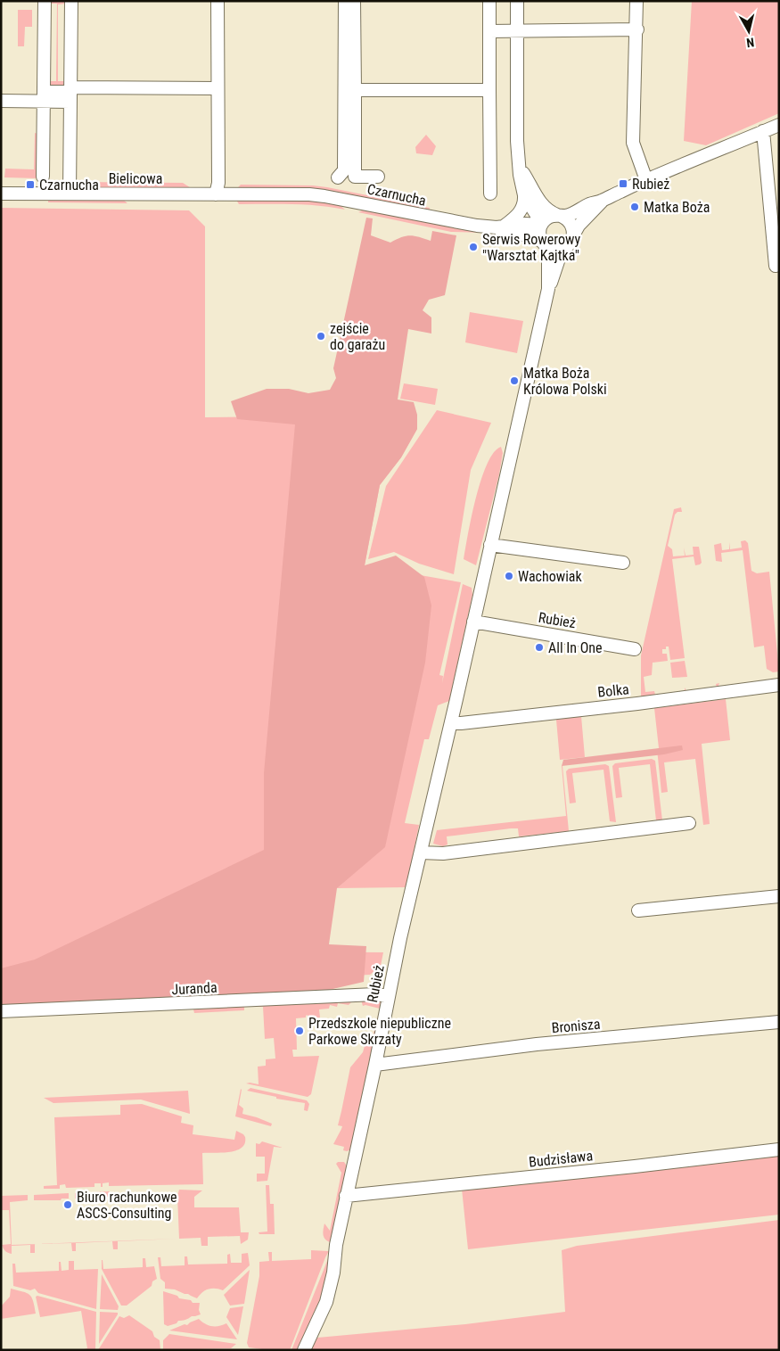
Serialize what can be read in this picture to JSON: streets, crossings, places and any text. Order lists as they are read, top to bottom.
{
  "streets": {
    "street": [
      "Bielicowa",
      "Czarnucha",
      "Rubież",
      "Bolka",
      "Juranda",
      "Bronisza",
      "Budzisława"
    ]
  },
  "crossings": [
    ["Bielicowa", "Czarnucha"],
    ["Czarnucha", "Rubież"],
    ["Rubież", "Bolka"],
    ["Rubież", "Juranda"],
    ["Rubież", "Bronisza"],
    ["Rubież", "Budzisława"]
  ],
  "places": {
    "transit": ["Rubież", "Czarnucha"],
    "other": [
      "Matka Boża",
      "Serwis Rowerowy \"Warsztat Kajtka\"",
      "zejście do garażu",
      "Matka Boża Królowa Polski",
      "Wachowiak",
      "All In One",
      "Przedszkole niepubliczne Parkowe Skrzaty",
      "Biuro rachunkowe ASCS-Consulting"
    ]
  },
  "north": "bottom"
}
